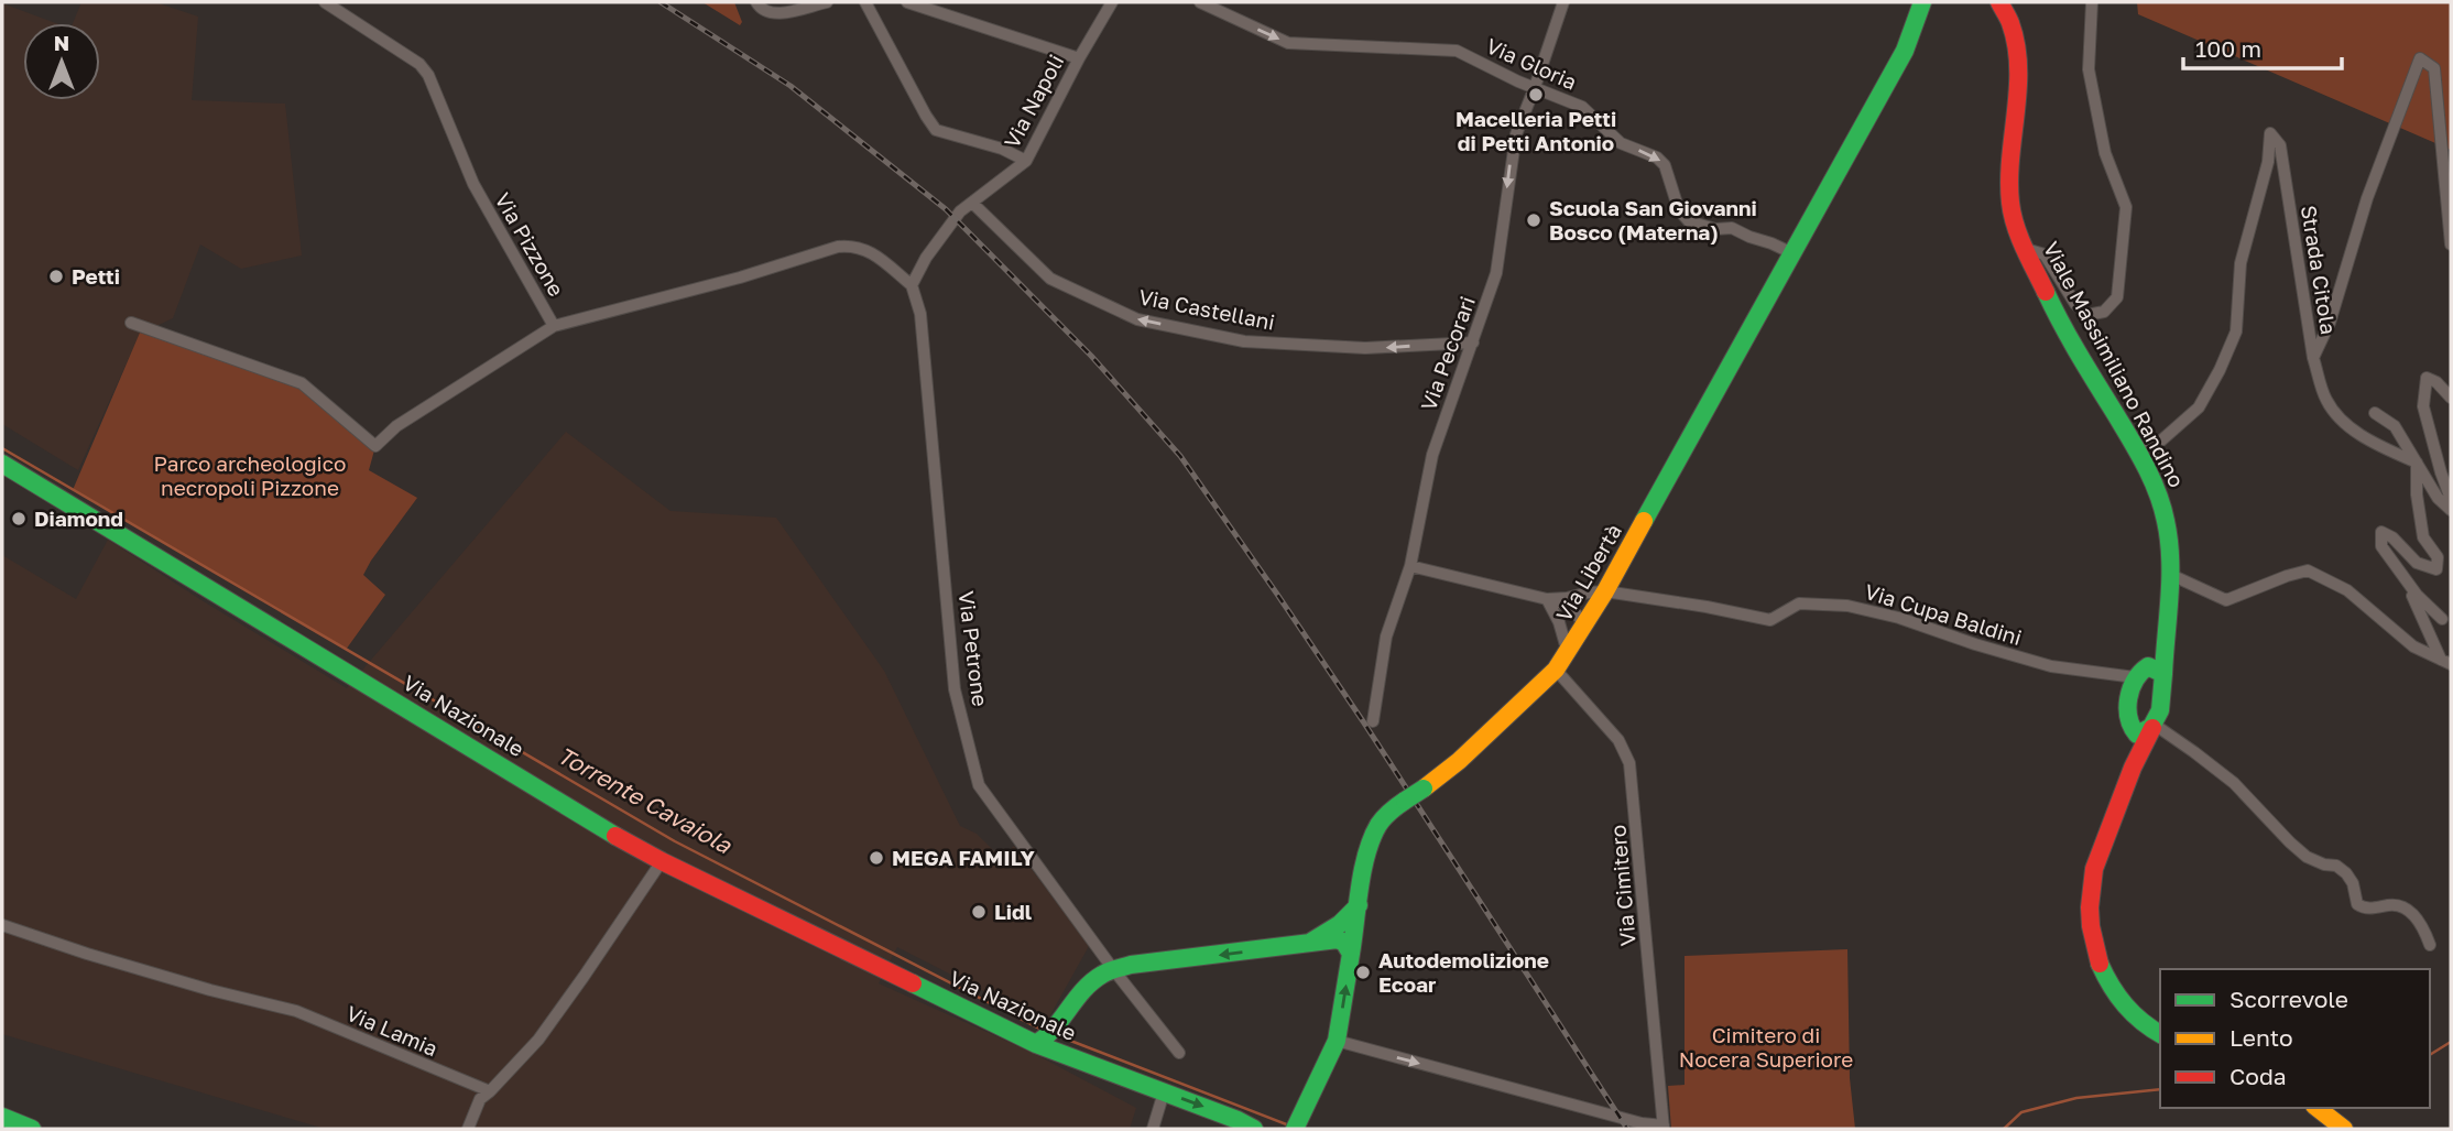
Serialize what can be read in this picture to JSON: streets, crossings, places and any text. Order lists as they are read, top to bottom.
{
  "streets": {
    "main road": ["Viale Massimiliano Randino", "Via Libertà", "Via Nazionale"],
    "street": [
      "Via Gloria",
      "Via Napoli",
      "Via Pizzone",
      "Strada Citola",
      "Via Castellani",
      "Via Pecorari",
      "Via Cupa Baldini",
      "Via Petrone",
      "Via Cimitero",
      "Via Lamia"
    ]
  },
  "crossings": [
    ["Via Gloria", "Via Pecorari"],
    ["Via Gloria", "Via Libertà"],
    ["Via Napoli", "Via Castellani"],
    ["Via Pizzone", "Via Petrone"],
    ["Strada Citola", "Viale Massimiliano Randino"],
    ["Via Castellani", "Via Pecorari"],
    ["Via Libertà", "Via Cupa Baldini"],
    ["Via Libertà", "Via Cimitero"]
  ],
  "one_way": [
    "Via Gloria",
    "Via Castellani",
    "Via Pecorari",
    "Via Cimitero"
  ],
  "water": ["Torrente Cavaiola"],
  "parks": ["Parco archeologico necropoli Pizzone", "Cimitero di Nocera Superiore"],
  "places": [
    "Macelleria Petti di Petti Antonio",
    "Scuola San Giovanni Bosco (Materna)",
    "Petti",
    "Diamond",
    "MEGA FAMILY",
    "Lidl",
    "Autodemolizione Ecoar"
  ],
  "legend": ["Scorrevole", "Lento", "Coda"],
  "scale_bar": "100 m",
  "north": "top"
}
